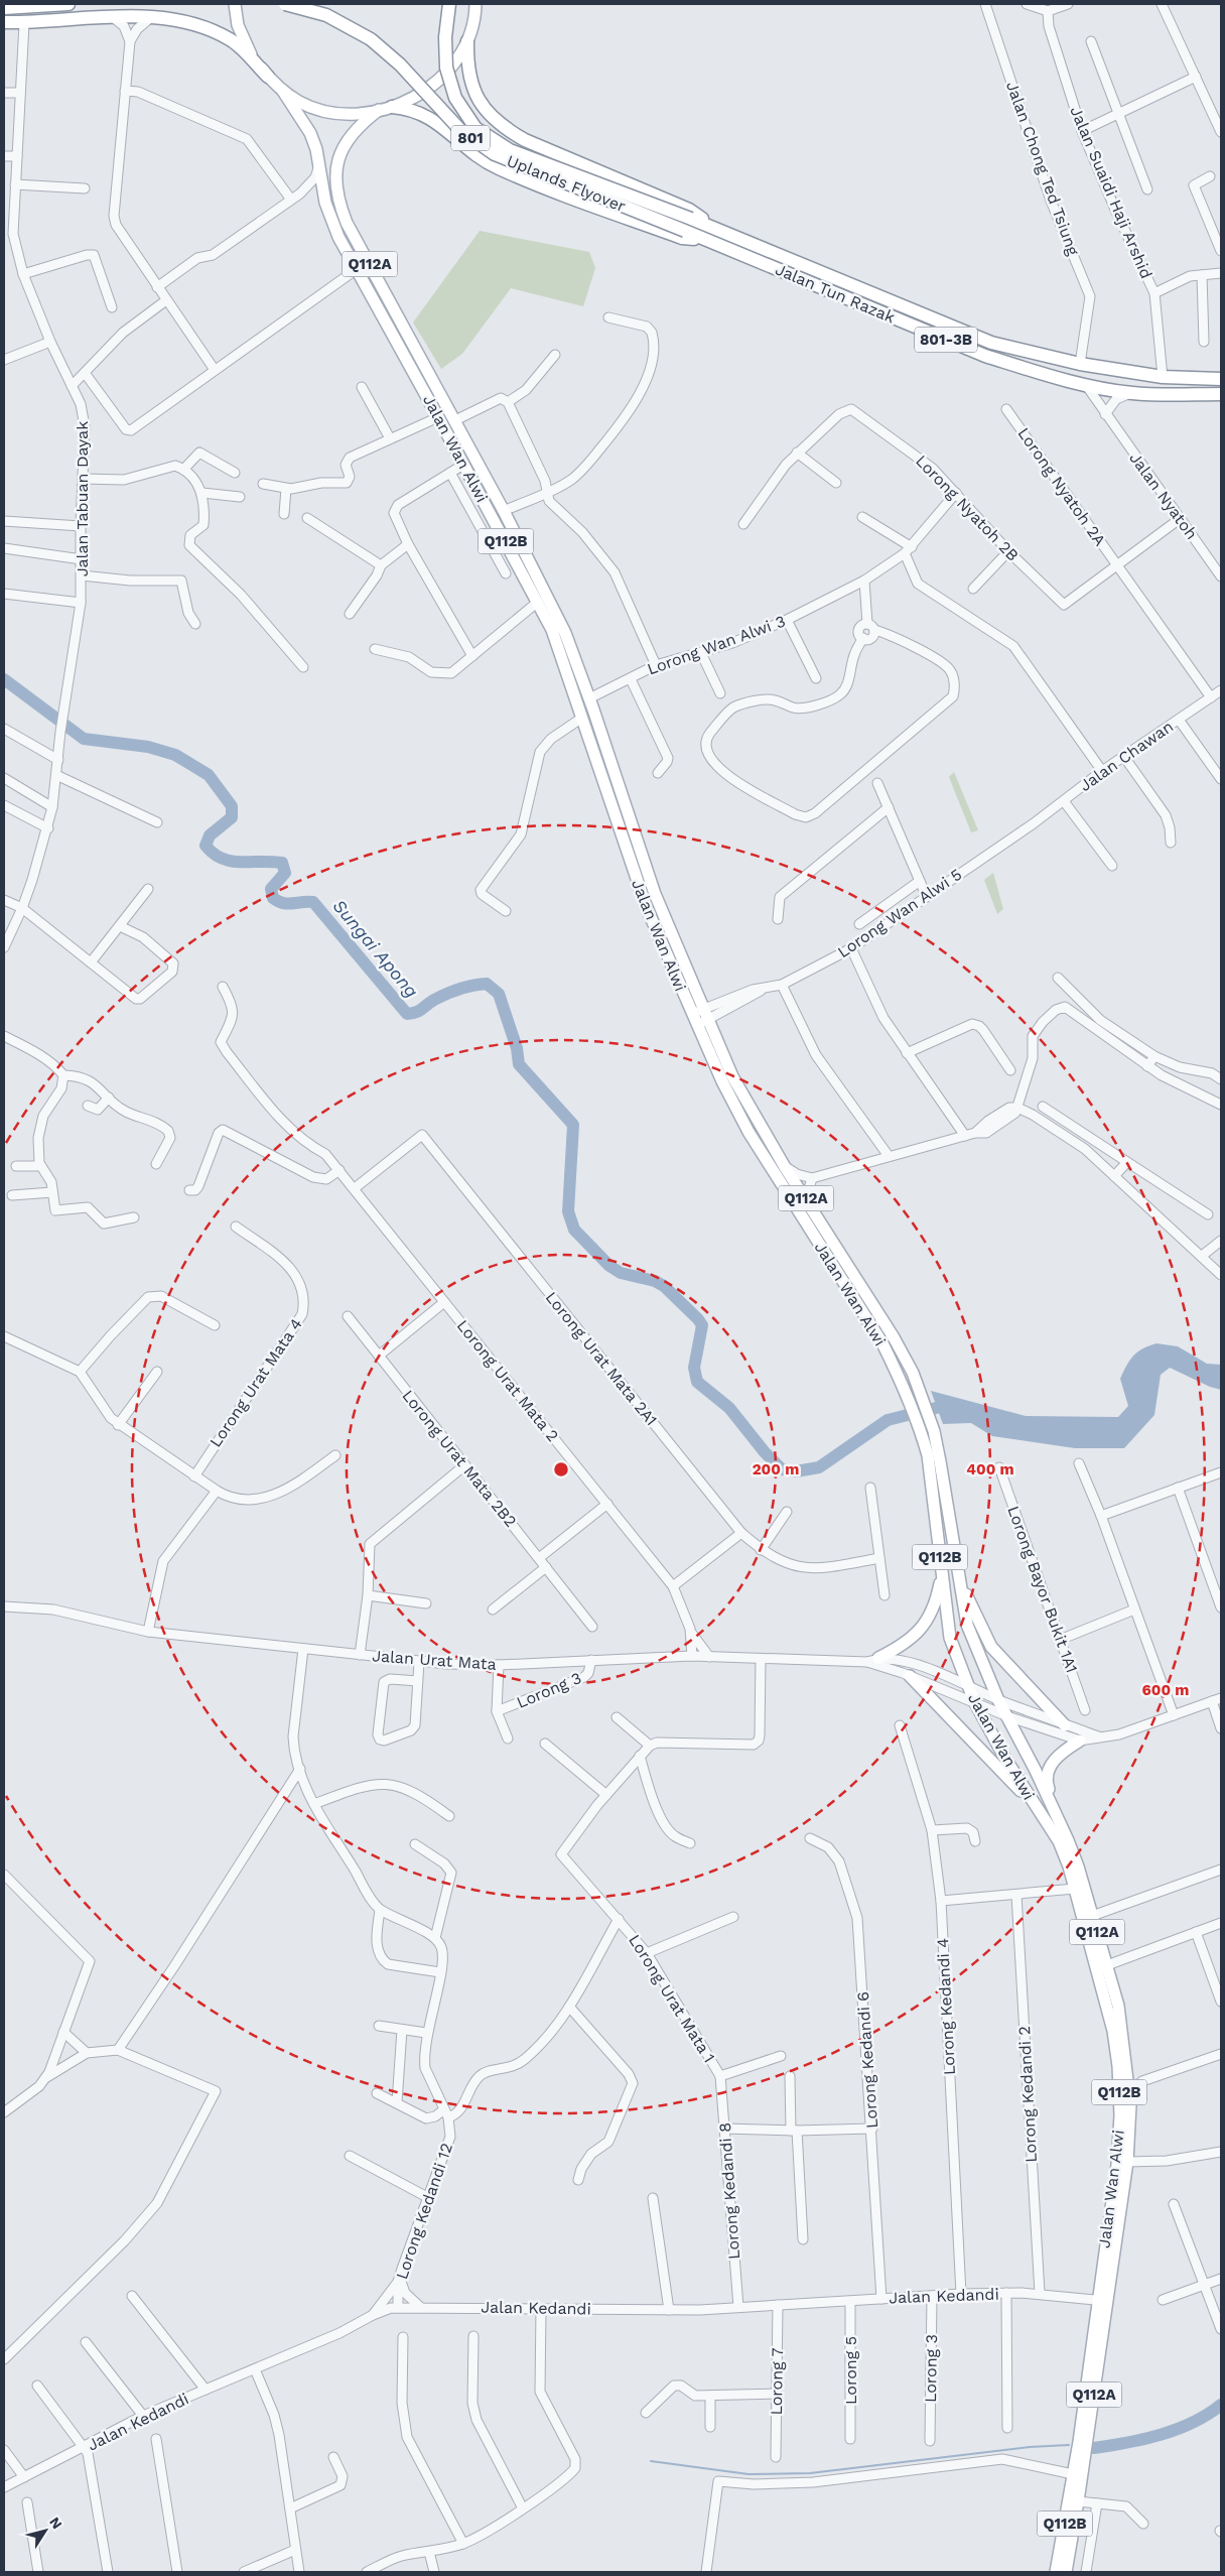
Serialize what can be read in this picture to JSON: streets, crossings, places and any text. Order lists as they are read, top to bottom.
{
  "streets": {
    "highway": [
      "801",
      "Uplands Flyover",
      "Jalan Tun Razak",
      "801-3B"
    ],
    "main road": ["Q112A", "Jalan Wan Alwi", "Q112B"],
    "street": [
      "Jalan Chong Ted Tsiung",
      "Jalan Suaidi Haji Arshid",
      "Lorong Nyatoh 2A",
      "Jalan Nyatoh",
      "Jalan Tabuan Dayak",
      "Lorong Nyatoh 2B",
      "Lorong Wan Alwi 3",
      "Jalan Chawan",
      "Lorong Wan Alwi 5",
      "Lorong Urat Mata 2A1",
      "Lorong Urat Mata 2",
      "Lorong Urat Mata 4",
      "Lorong Urat Mata 2B2",
      "Lorong Bayor Bukit 1A1",
      "Jalan Urat Mata",
      "Lorong 3",
      "Lorong Urat Mata 1",
      "Lorong Kedandi 4",
      "Lorong Kedandi 6",
      "Lorong Kedandi 2",
      "Lorong Kedandi 8",
      "Lorong Kedandi 12",
      "Jalan Kedandi",
      "Lorong 5",
      "Lorong 7"
    ]
  },
  "crossings": [
    ["Jalan Chong Ted Tsiung", "Jalan Tun Razak"],
    ["Uplands Flyover", "Jalan Tun Razak"],
    ["Jalan Suaidi Haji Arshid", "Jalan Tun Razak"],
    ["Jalan Tun Razak", "Jalan Nyatoh"],
    ["Jalan Wan Alwi", "Lorong Wan Alwi 3"],
    ["Jalan Wan Alwi", "Lorong Wan Alwi 5"],
    ["Jalan Wan Alwi", "Jalan Kedandi"],
    ["Lorong Nyatoh 2A", "Lorong Nyatoh 2B"],
    ["Lorong Nyatoh 2A", "Jalan Chawan"],
    ["Lorong Nyatoh 2B", "Lorong Wan Alwi 3"],
    ["Jalan Chawan", "Lorong Wan Alwi 5"],
    ["Lorong Urat Mata 2A1", "Lorong Urat Mata 2"],
    ["Lorong Urat Mata 2", "Jalan Urat Mata"],
    ["Jalan Urat Mata", "Lorong 3"],
    ["Lorong 3", "Jalan Kedandi"],
    ["Lorong Urat Mata 1", "Lorong Kedandi 8"],
    ["Lorong Kedandi 4", "Jalan Kedandi"],
    ["Lorong Kedandi 6", "Jalan Kedandi"],
    ["Lorong Kedandi 2", "Jalan Kedandi"],
    ["Lorong Kedandi 8", "Jalan Kedandi"],
    ["Lorong Kedandi 12", "Jalan Kedandi"],
    ["Jalan Kedandi", "Lorong 5"],
    ["Jalan Kedandi", "Lorong 7"]
  ],
  "water": ["Sungai Apong"],
  "north": "top right",
  "rings": ["200 m", "400 m", "600 m"]
}
